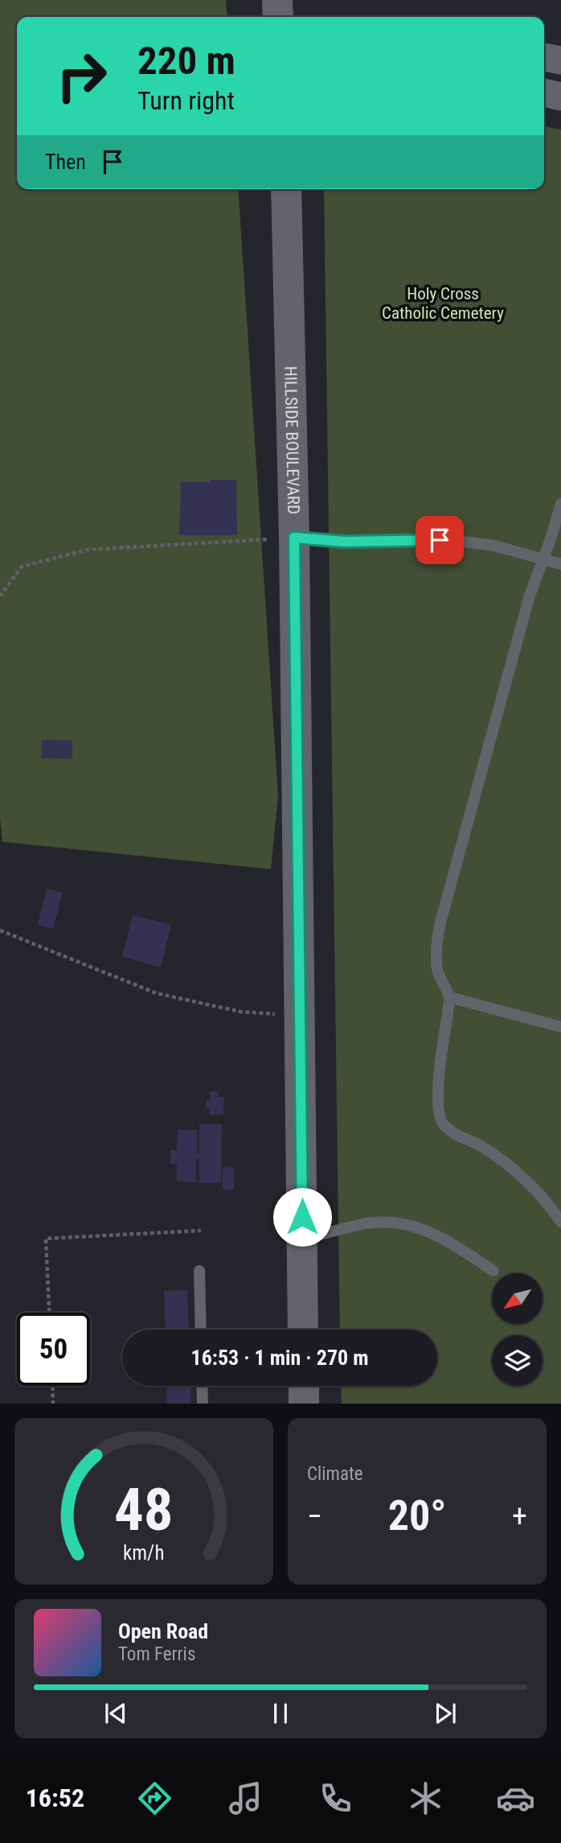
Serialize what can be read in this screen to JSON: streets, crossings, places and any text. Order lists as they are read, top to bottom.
{
  "streets": {
    "main road": ["HILLSIDE BOULEVARD"]
  },
  "parks": ["Holy Cross Catholic Cemetery"],
  "north": "bottom left",
  "page": {
    "turn": ["220 m", "Turn right"],
    "then": "Then",
    "limit": "50",
    "trip": "16:53 · 1 min · 270 m",
    "tile": "Climate",
    "heat": ["−", "20°", "+"],
    "song": ["Open Road", "Tom Ferris"],
    "tabs": "16:52",
    "gauge": ["48", "km/h"]
  }
}
